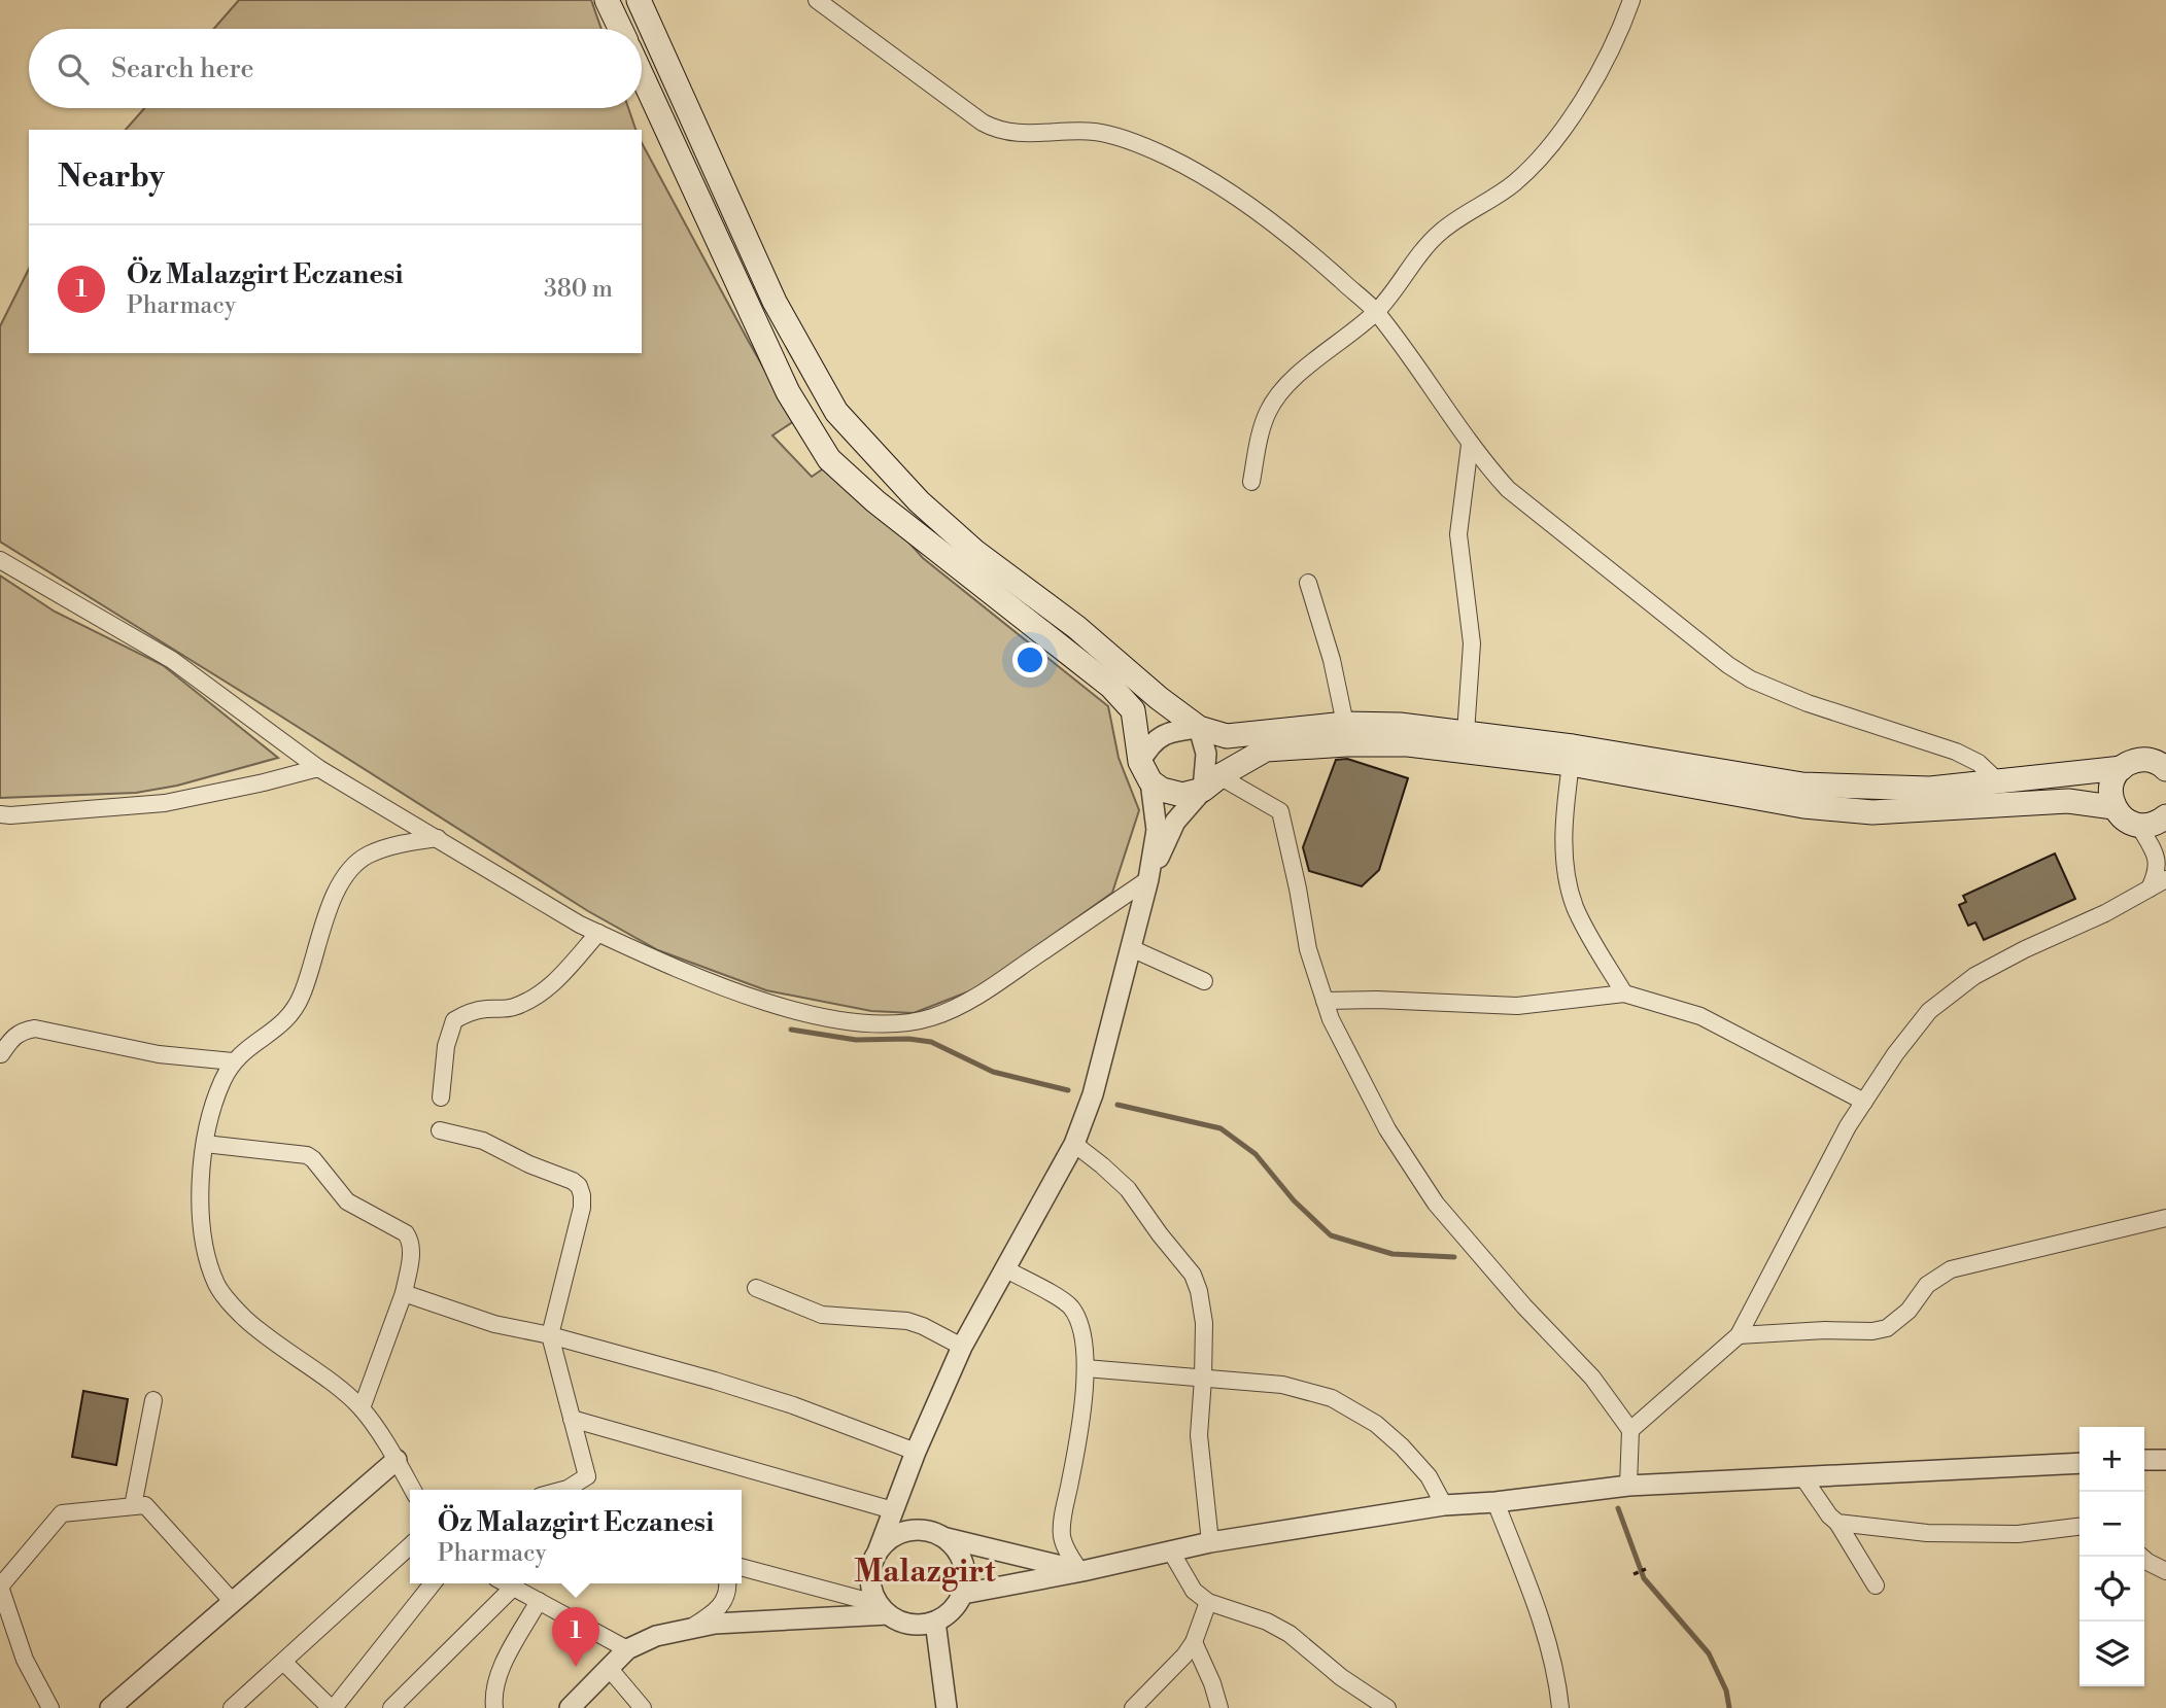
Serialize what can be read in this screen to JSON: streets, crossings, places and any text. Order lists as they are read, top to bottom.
{
  "districts": ["Malazgirt"],
  "page": {
    "search": "Search here",
    "heading": "Nearby",
    "list": [
      {
        "mark": "1",
        "name": "Öz Malazgirt Eczanesi",
        "note": "Pharmacy",
        "value": "380 m"
      }
    ],
    "map_buttons": ["+", "−"],
    "popup": ["Öz Malazgirt Eczanesi", "Pharmacy"],
    "pins": "1"
  }
}
